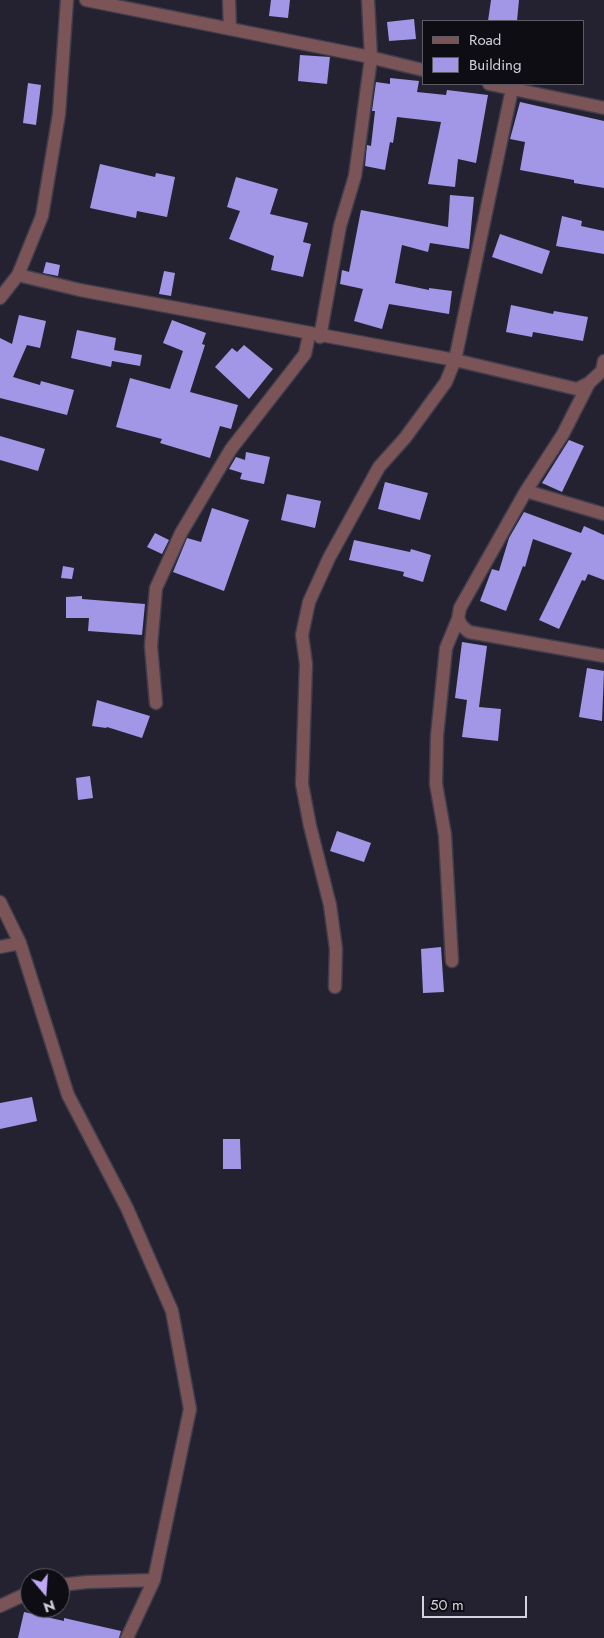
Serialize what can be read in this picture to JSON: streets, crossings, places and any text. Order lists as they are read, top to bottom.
{
  "legend": ["Road", "Building"],
  "scale_bar": "50 m",
  "north": "bottom"
}
